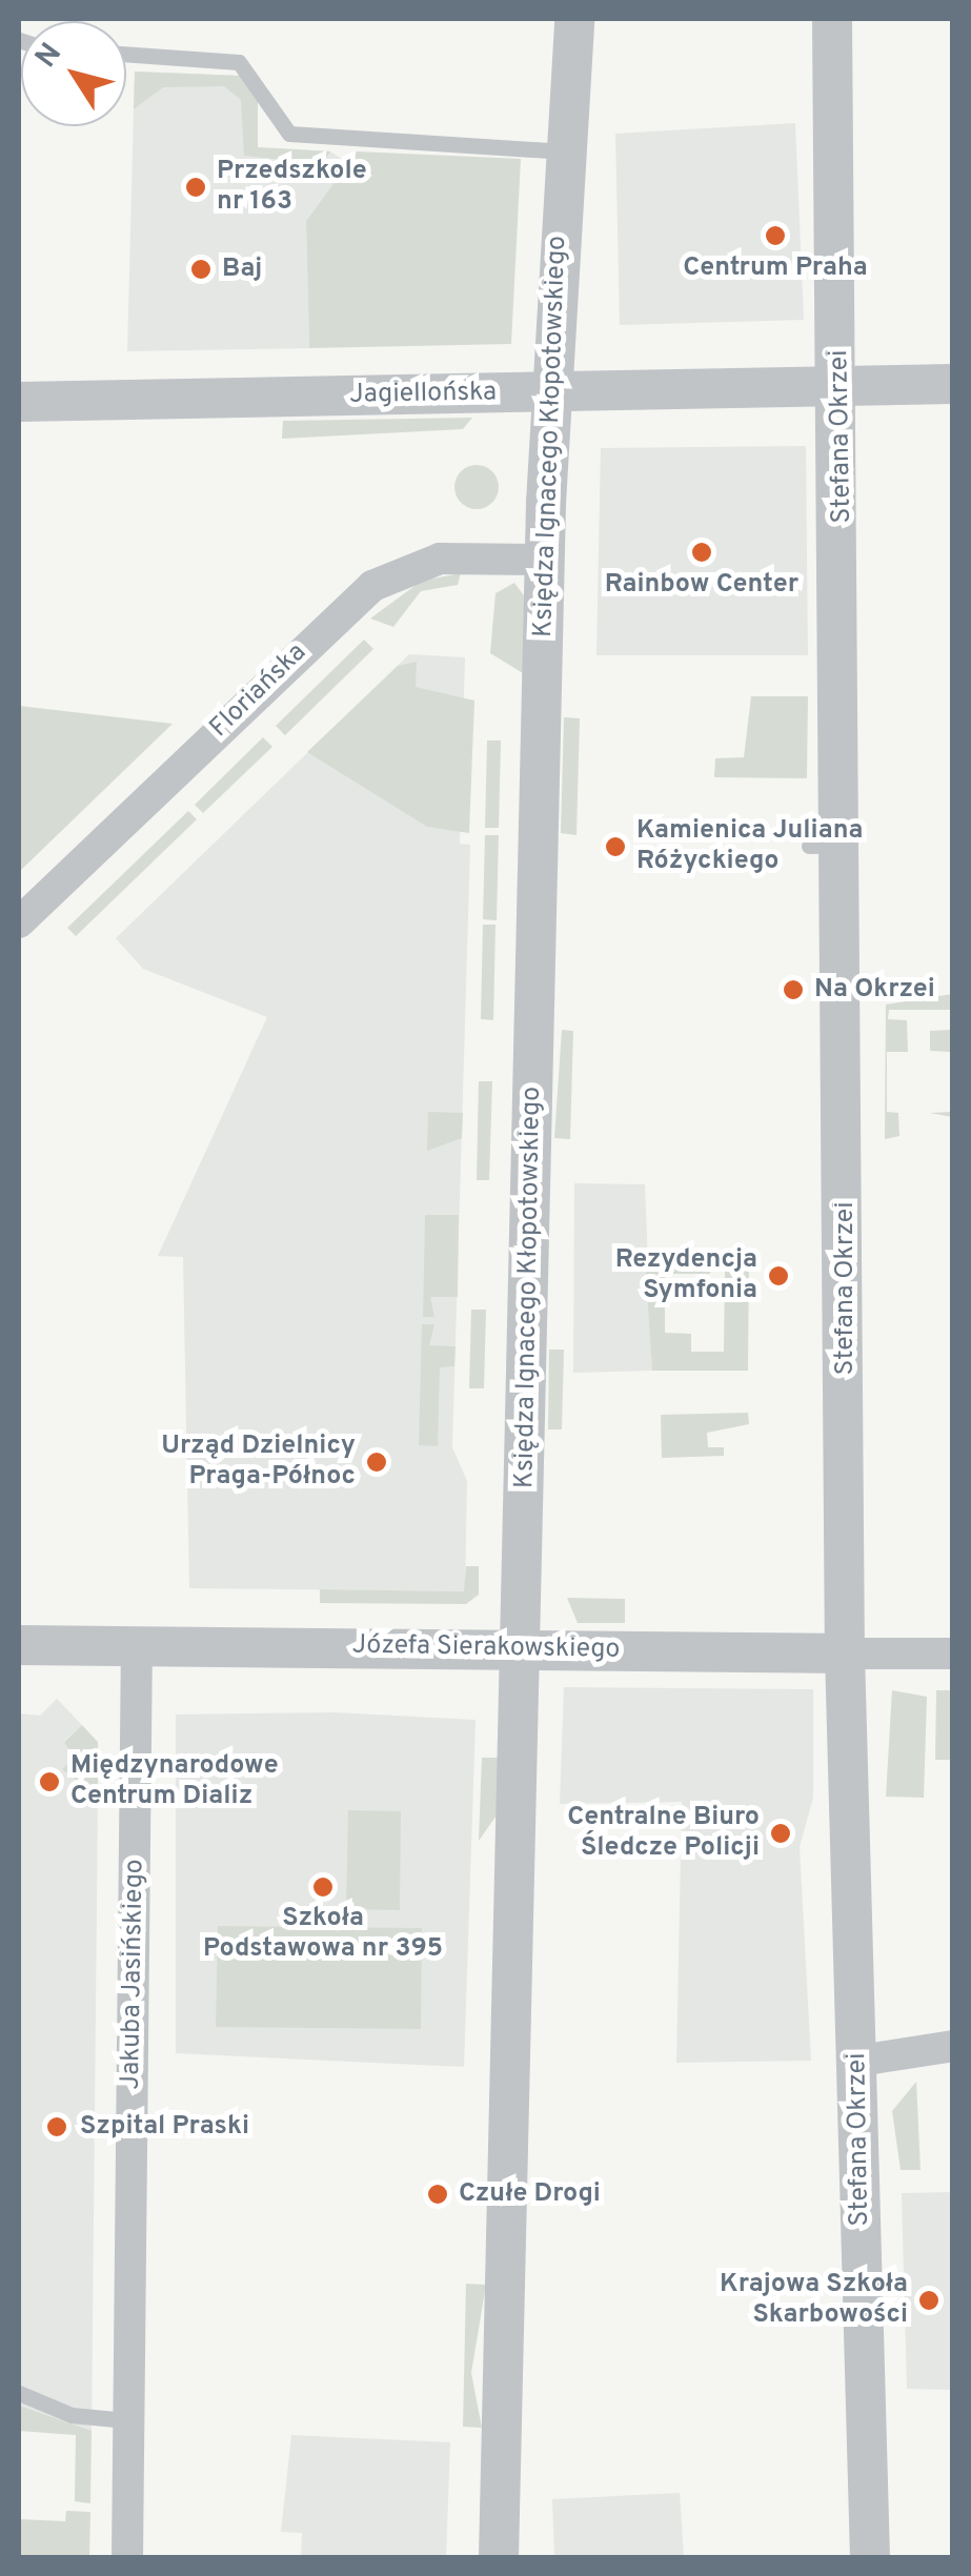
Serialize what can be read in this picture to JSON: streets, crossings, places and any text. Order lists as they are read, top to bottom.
{
  "streets": {
    "street": [
      "Jagiellońska",
      "Księdza Ignacego Kłopotowskiego",
      "Stefana Okrzei",
      "Floriańska",
      "Józefa Sierakowskiego",
      "Jakuba Jasińskiego"
    ]
  },
  "crossings": [
    ["Jagiellońska", "Księdza Ignacego Kłopotowskiego"],
    ["Jagiellońska", "Stefana Okrzei"],
    ["Księdza Ignacego Kłopotowskiego", "Floriańska"],
    ["Księdza Ignacego Kłopotowskiego", "Józefa Sierakowskiego"],
    ["Stefana Okrzei", "Józefa Sierakowskiego"],
    ["Józefa Sierakowskiego", "Jakuba Jasińskiego"]
  ],
  "places": [
    "Przedszkole nr 163",
    "Centrum Praha",
    "Baj",
    "Rainbow Center",
    "Kamienica Juliana Różyckiego",
    "Na Okrzei",
    "Rezydencja Symfonia",
    "Urząd Dzielnicy Praga-Północ",
    "Międzynarodowe Centrum Dializ",
    "Centralne Biuro Śledcze Policji",
    "Szkoła Podstawowa nr 395",
    "Szpital Praski",
    "Czułe Drogi",
    "Krajowa Szkoła Skarbowości"
  ],
  "north": "top left"
}
